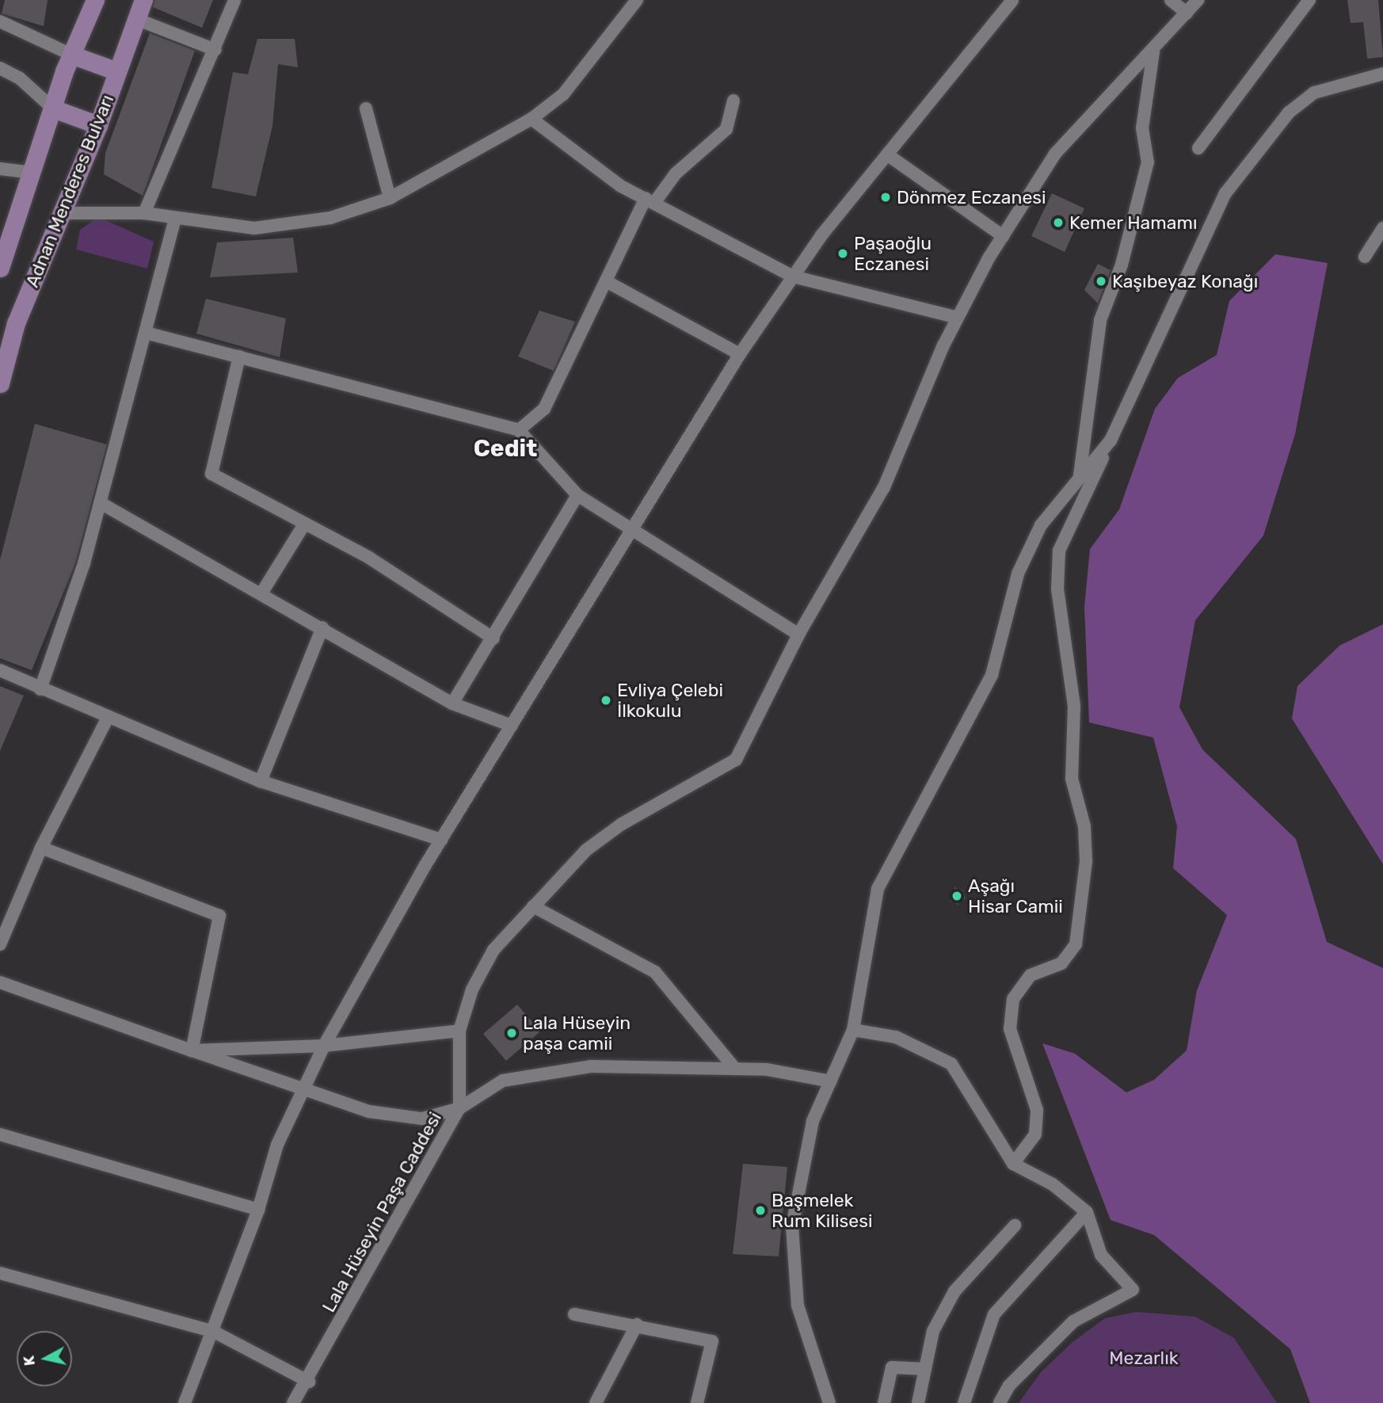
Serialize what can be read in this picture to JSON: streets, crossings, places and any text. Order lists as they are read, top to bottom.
{
  "streets": {
    "main road": ["Adnan Menderes Bulvarı"],
    "street": ["Lala Hüseyin Paşa Caddesi"]
  },
  "districts": ["Cedit"],
  "parks": ["Mezarlık"],
  "places": [
    "Dönmez Eczanesi",
    "Kemer Hamamı",
    "Paşaoğlu Eczanesi",
    "Kaşıbeyaz Konağı",
    "Evliya Çelebi İlkokulu",
    "Aşağı Hisar Camii",
    "Lala Hüseyin paşa camii",
    "Başmelek Rum Kilisesi"
  ],
  "north": "left"
}
